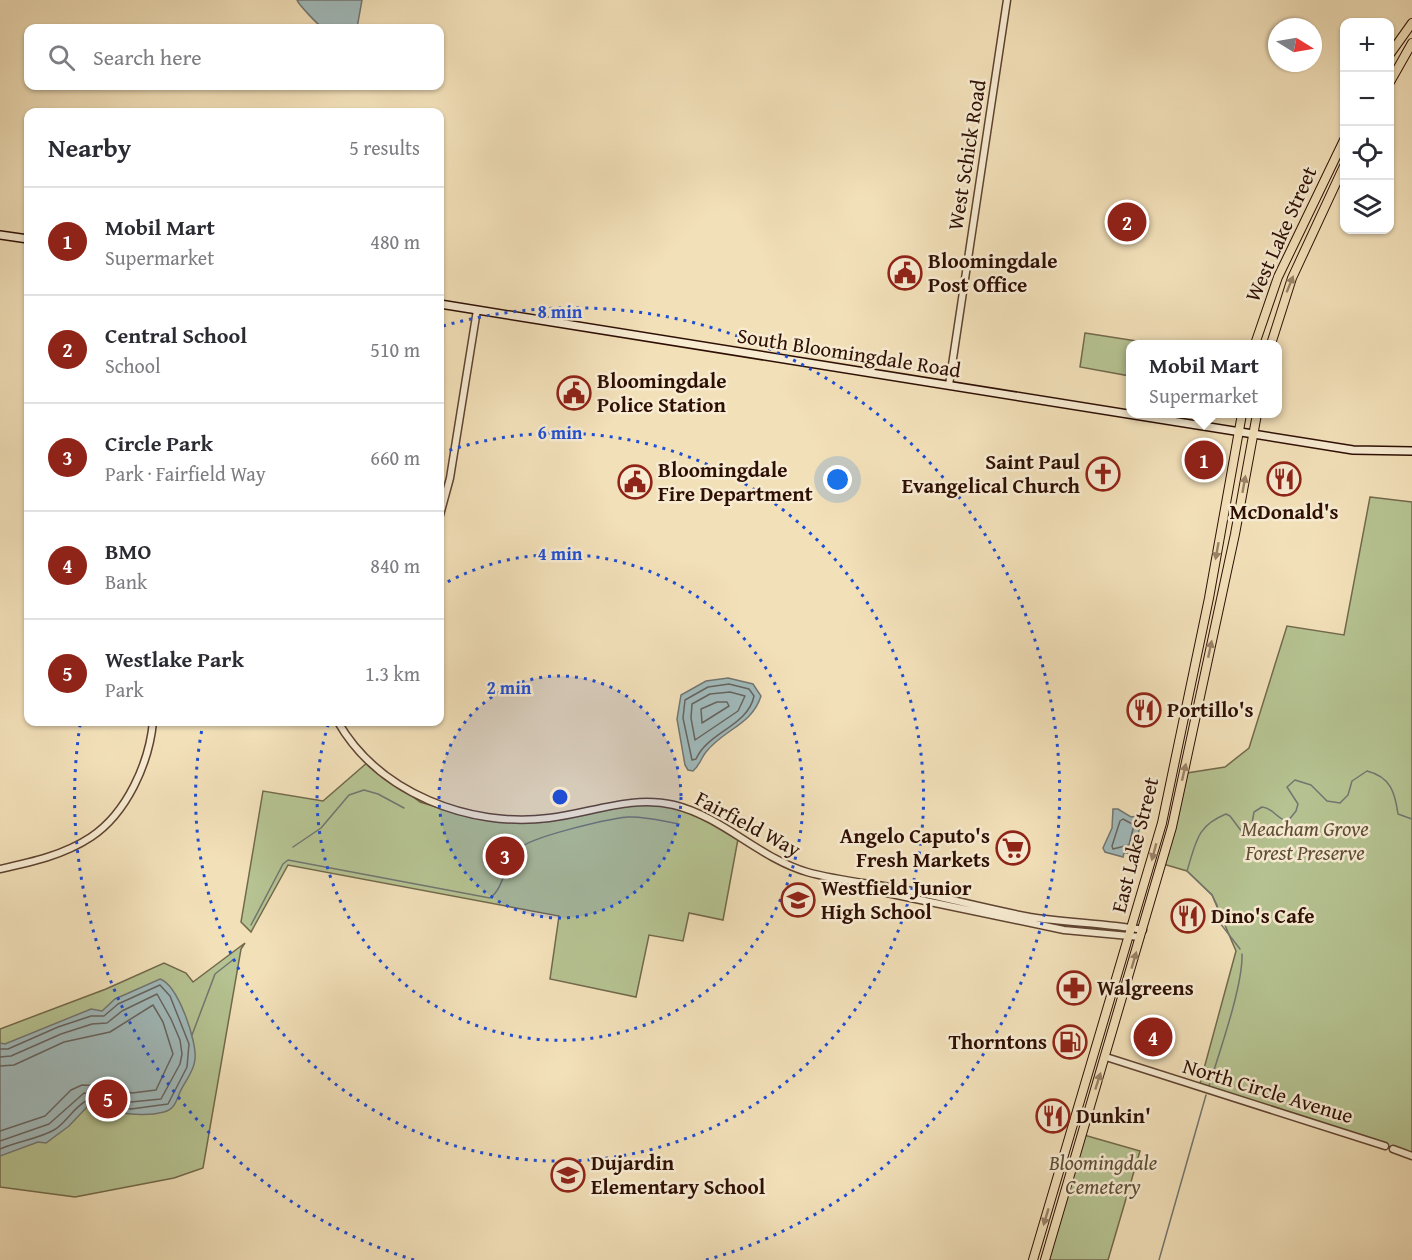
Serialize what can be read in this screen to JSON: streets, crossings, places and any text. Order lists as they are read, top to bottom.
{
  "streets": {
    "main road": ["West Lake Street", "South Bloomingdale Road", "East Lake Street"],
    "street": ["West Schick Road", "Fairfield Way", "North Circle Avenue"]
  },
  "crossings": [
    ["West Schick Road", "South Bloomingdale Road"],
    ["South Bloomingdale Road", "East Lake Street"],
    ["Fairfield Way", "East Lake Street"],
    ["East Lake Street", "North Circle Avenue"]
  ],
  "parks": ["Meacham Grove Forest Preserve", "Bloomingdale Cemetery"],
  "places": {
    "public building": ["Bloomingdale Post Office", "Bloomingdale Police Station", "Bloomingdale Fire Department"],
    "church": ["Saint Paul Evangelical Church"],
    "restaurant": [
      "McDonald's",
      "Portillo's",
      "Dino's Cafe",
      "Dunkin'"
    ],
    "supermarket": ["Angelo Caputo's Fresh Markets"],
    "school or university": ["Westfield Junior High School", "Dujardin Elementary School"],
    "pharmacy": ["Walgreens"],
    "fuel station": ["Thorntons"]
  },
  "north": "right",
  "page": {
    "map_buttons": ["+", "−"],
    "search": "Search here",
    "heading": ["Nearby", "5 results"],
    "list": [
      {
        "mark": "1",
        "name": "Mobil Mart",
        "note": "Supermarket",
        "value": "480 m"
      },
      {
        "mark": "2",
        "name": "Central School",
        "note": "School",
        "value": "510 m"
      },
      {
        "mark": "3",
        "name": "Circle Park",
        "note": "Park · Fairfield Way",
        "value": "660 m"
      },
      {
        "mark": "4",
        "name": "BMO",
        "note": "Bank",
        "value": "840 m"
      },
      {
        "mark": "5",
        "name": "Westlake Park",
        "note": "Park",
        "value": "1.3 km"
      }
    ],
    "pins": [
      "2",
      "1",
      "3",
      "4",
      "5"
    ],
    "popup": ["Mobil Mart", "Supermarket"]
  },
  "rings": [
    "8 min",
    "6 min",
    "4 min",
    "2 min"
  ]
}
